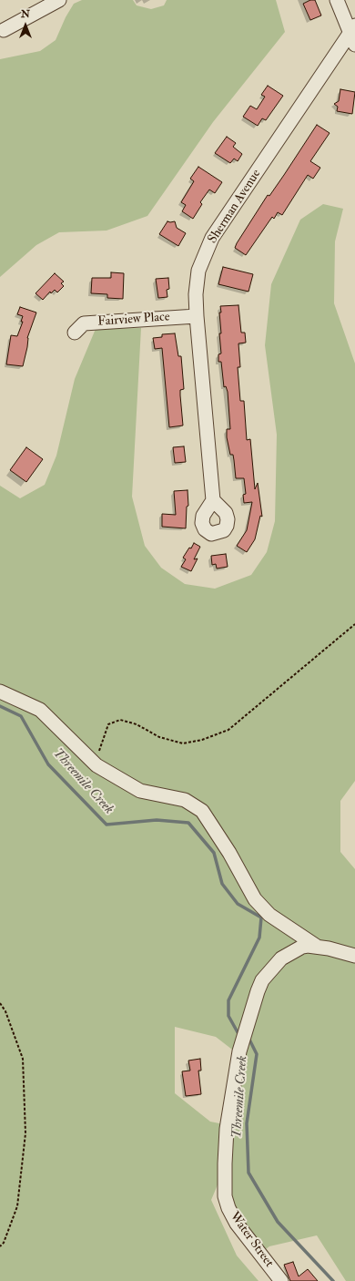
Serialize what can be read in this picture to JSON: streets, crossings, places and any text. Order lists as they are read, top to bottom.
{
  "streets": {
    "street": ["Sherman Avenue", "Fairview Place", "Water Street"]
  },
  "crossings": [
    ["Sherman Avenue", "Fairview Place"]
  ],
  "water": ["Threemile Creek"],
  "north": "top"
}
